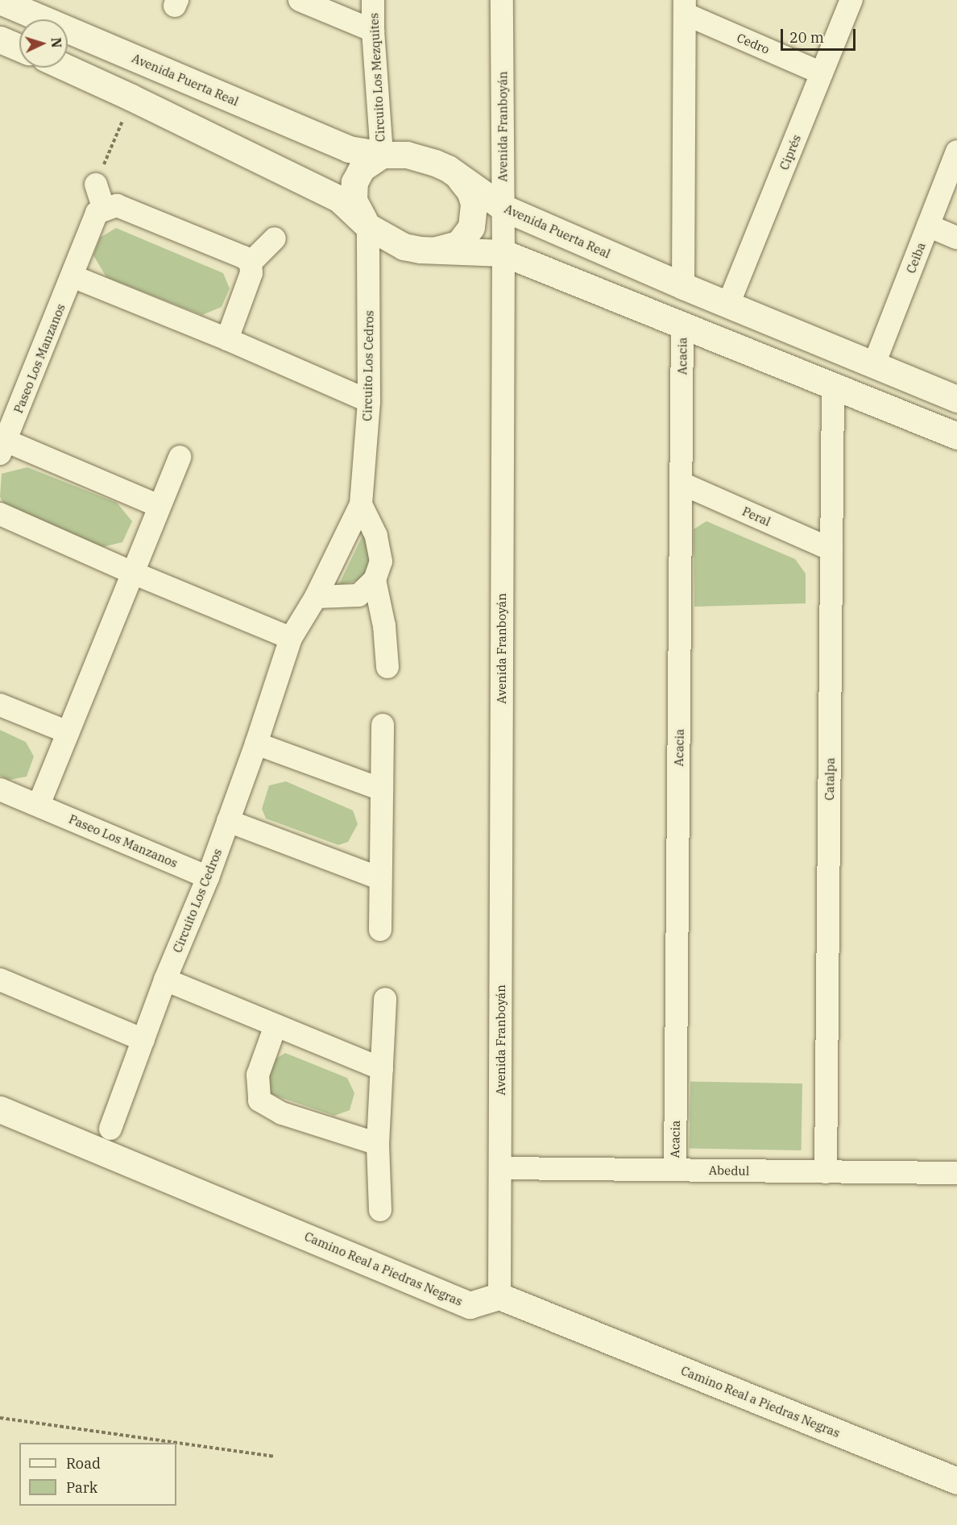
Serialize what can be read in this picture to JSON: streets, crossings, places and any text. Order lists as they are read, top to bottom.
{
  "streets": {
    "street": [
      "Cedro",
      "Circuito Los Mezquites",
      "Avenida Puerta Real",
      "Avenida Franboyán",
      "Ciprés",
      "Ceiba",
      "Acacia",
      "Paseo Los Manzanos",
      "Circuito Los Cedros",
      "Peral",
      "Catalpa",
      "Abedul",
      "Camino Real a Piedras Negras"
    ]
  },
  "crossings": [
    ["Cedro", "Ciprés"],
    ["Circuito Los Mezquites", "Avenida Puerta Real"],
    ["Circuito Los Mezquites", "Circuito Los Cedros"],
    ["Avenida Puerta Real", "Avenida Franboyán"],
    ["Avenida Puerta Real", "Ciprés"],
    ["Avenida Puerta Real", "Ceiba"],
    ["Avenida Puerta Real", "Circuito Los Cedros"],
    ["Avenida Franboyán", "Abedul"],
    ["Avenida Franboyán", "Camino Real a Piedras Negras"],
    ["Acacia", "Peral"],
    ["Acacia", "Abedul"],
    ["Paseo Los Manzanos", "Circuito Los Cedros"],
    ["Peral", "Catalpa"],
    ["Catalpa", "Abedul"]
  ],
  "legend": ["Road", "Park"],
  "scale_bar": "20 m",
  "north": "right"
}
